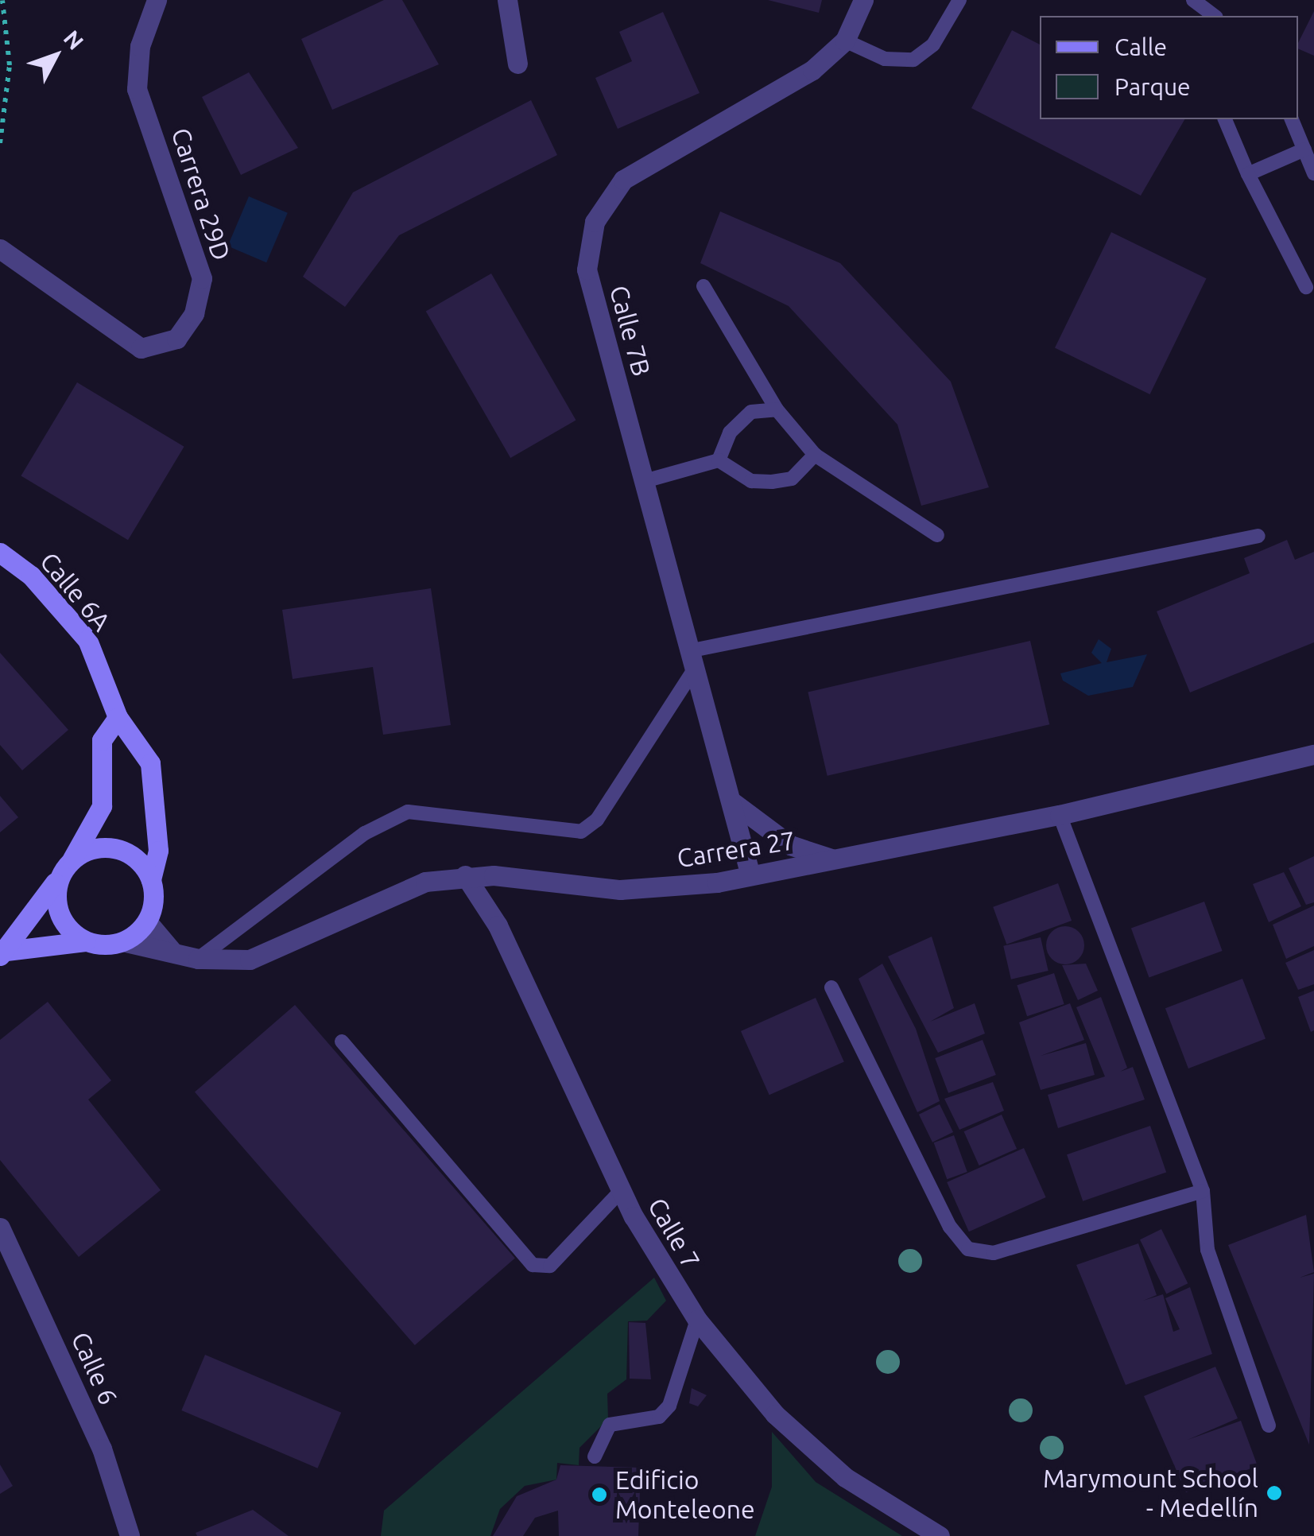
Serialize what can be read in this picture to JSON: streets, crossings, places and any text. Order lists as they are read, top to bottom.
{
  "streets": {
    "street": [
      "Carrera 29D",
      "Calle 7B",
      "Calle 6A",
      "Carrera 27",
      "Calle 7",
      "Calle 6"
    ]
  },
  "crossings": [
    ["Calle 7B", "Carrera 27"],
    ["Calle 6A", "Carrera 27"],
    ["Carrera 27", "Calle 7"]
  ],
  "places": ["Marymount School - Medellín", "Edificio Monteleone"],
  "legend": ["Calle", "Parque"],
  "north": "top right"
}
